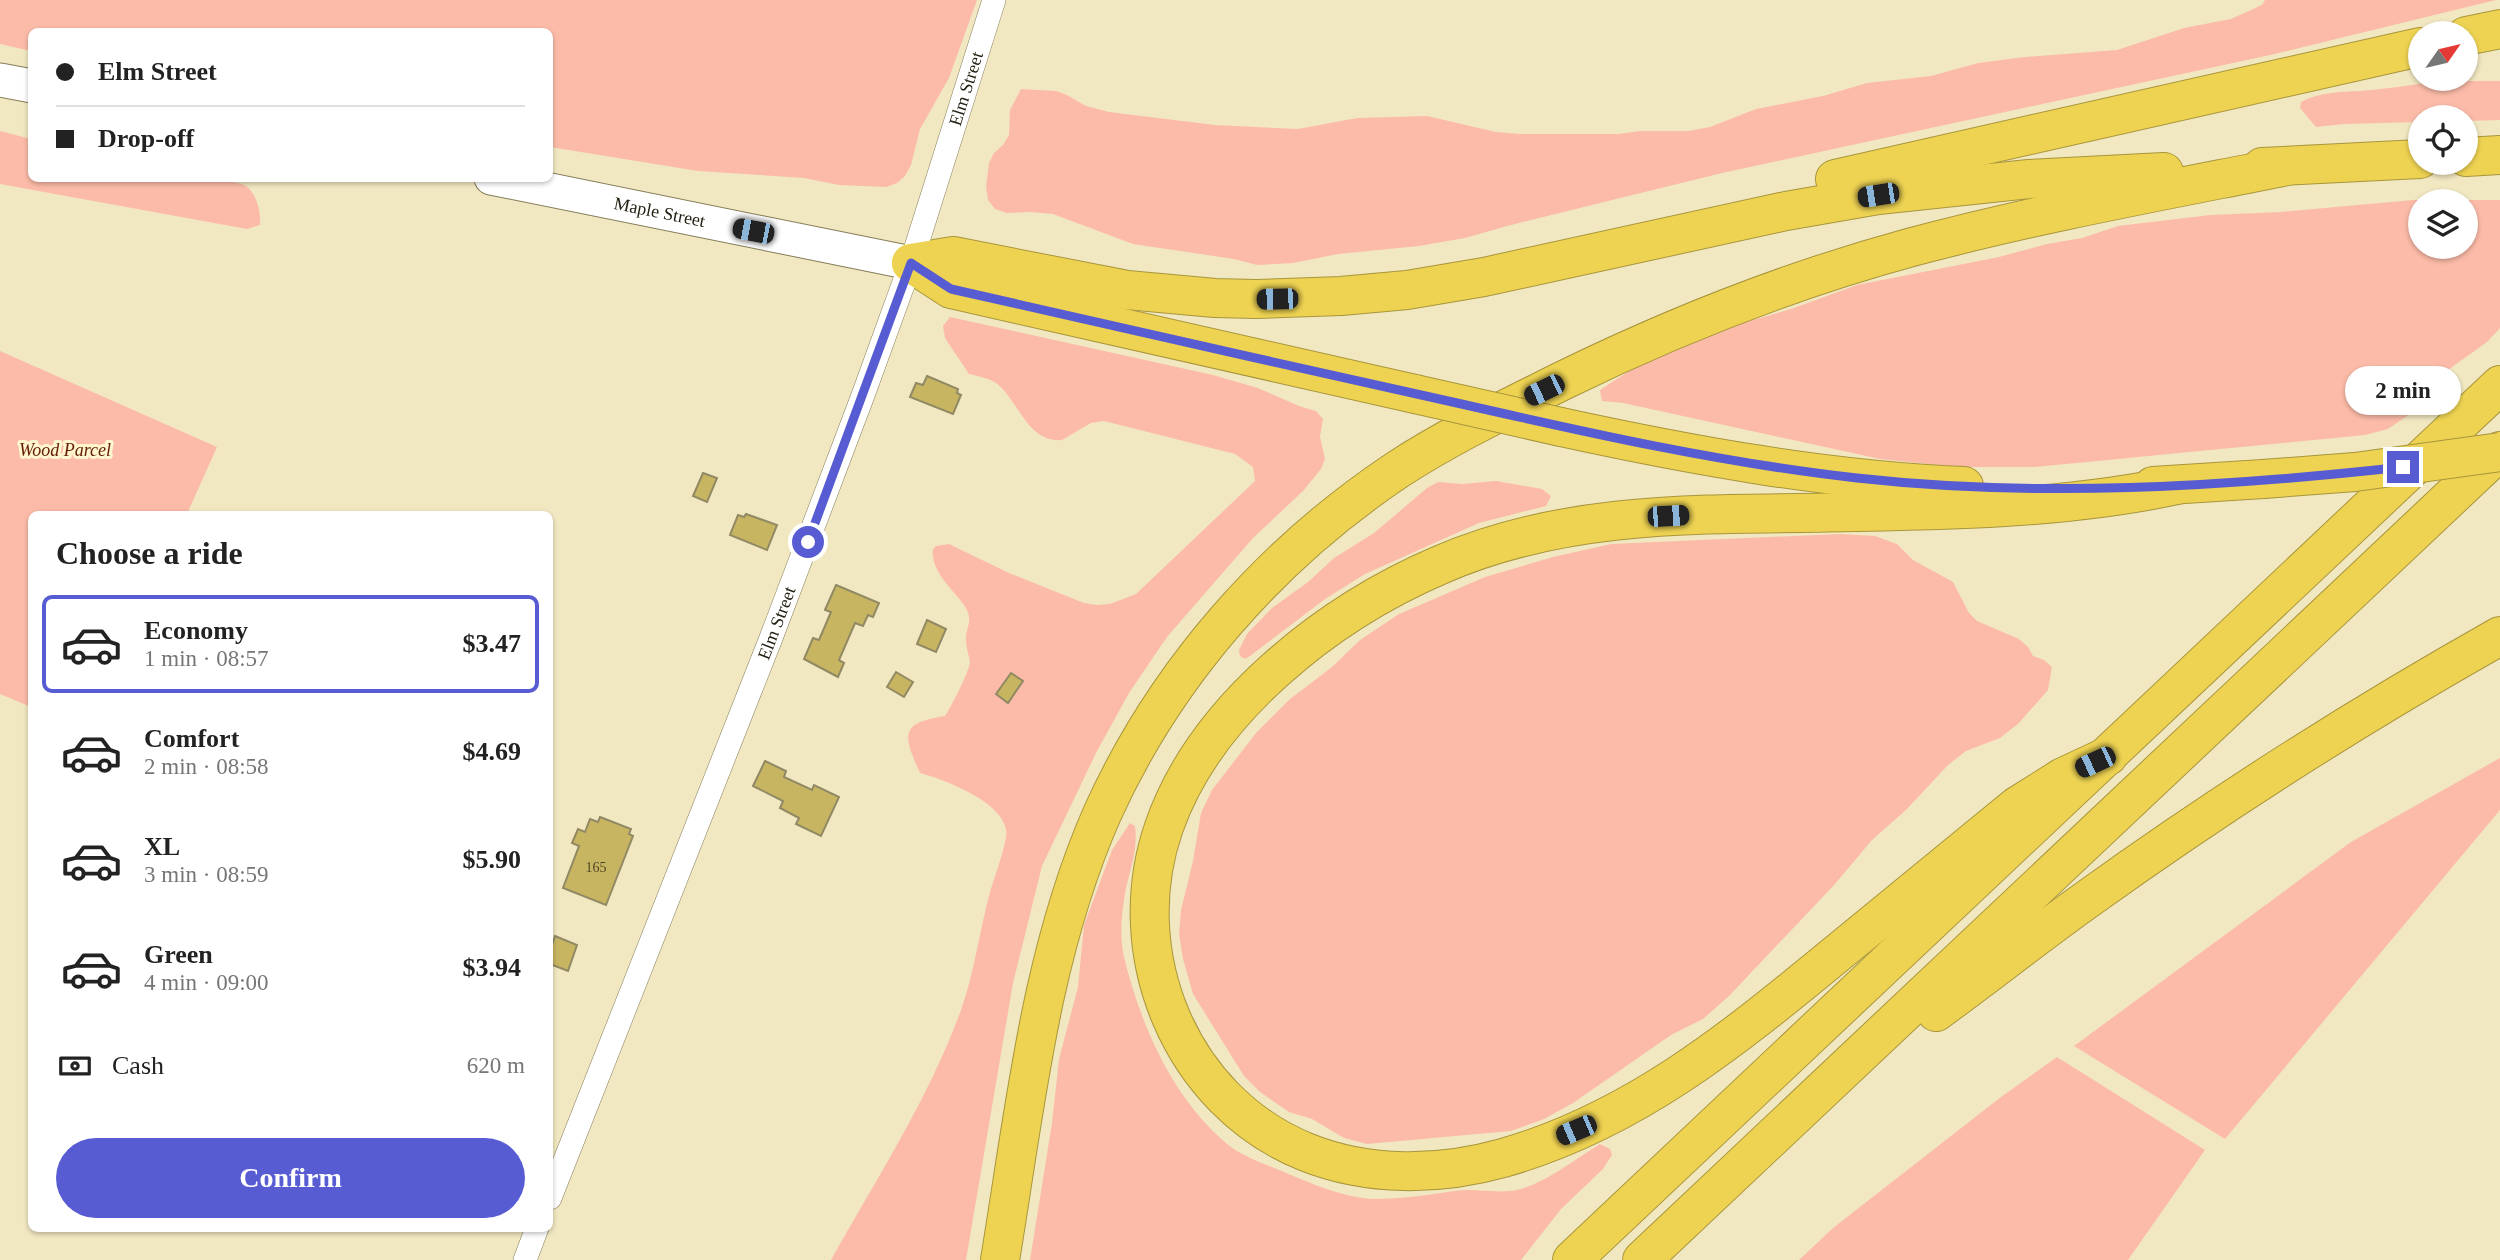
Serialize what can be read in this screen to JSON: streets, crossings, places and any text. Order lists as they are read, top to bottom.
{
  "streets": {
    "main road": ["Maple Street"],
    "street": ["Elm Street"]
  },
  "crossings": [
    ["Elm Street", "Maple Street"]
  ],
  "parks": ["Wood Parcel"],
  "house_numbers": ["165"],
  "north": "top right",
  "page": {
    "banner": ["Elm Street", "Drop-off"],
    "bubble": "2 min",
    "heading": "Choose a ride",
    "list": [
      {
        "name": "Economy",
        "note": "1 min · 08:57",
        "value": "$3.47"
      },
      {
        "name": "Comfort",
        "note": "2 min · 08:58",
        "value": "$4.69"
      },
      {
        "name": "XL",
        "note": "3 min · 08:59",
        "value": "$5.90"
      },
      {
        "name": "Green",
        "note": "4 min · 09:00",
        "value": "$3.94"
      }
    ],
    "pay": ["Cash", "620 m"],
    "buttons": "Confirm"
  }
}
